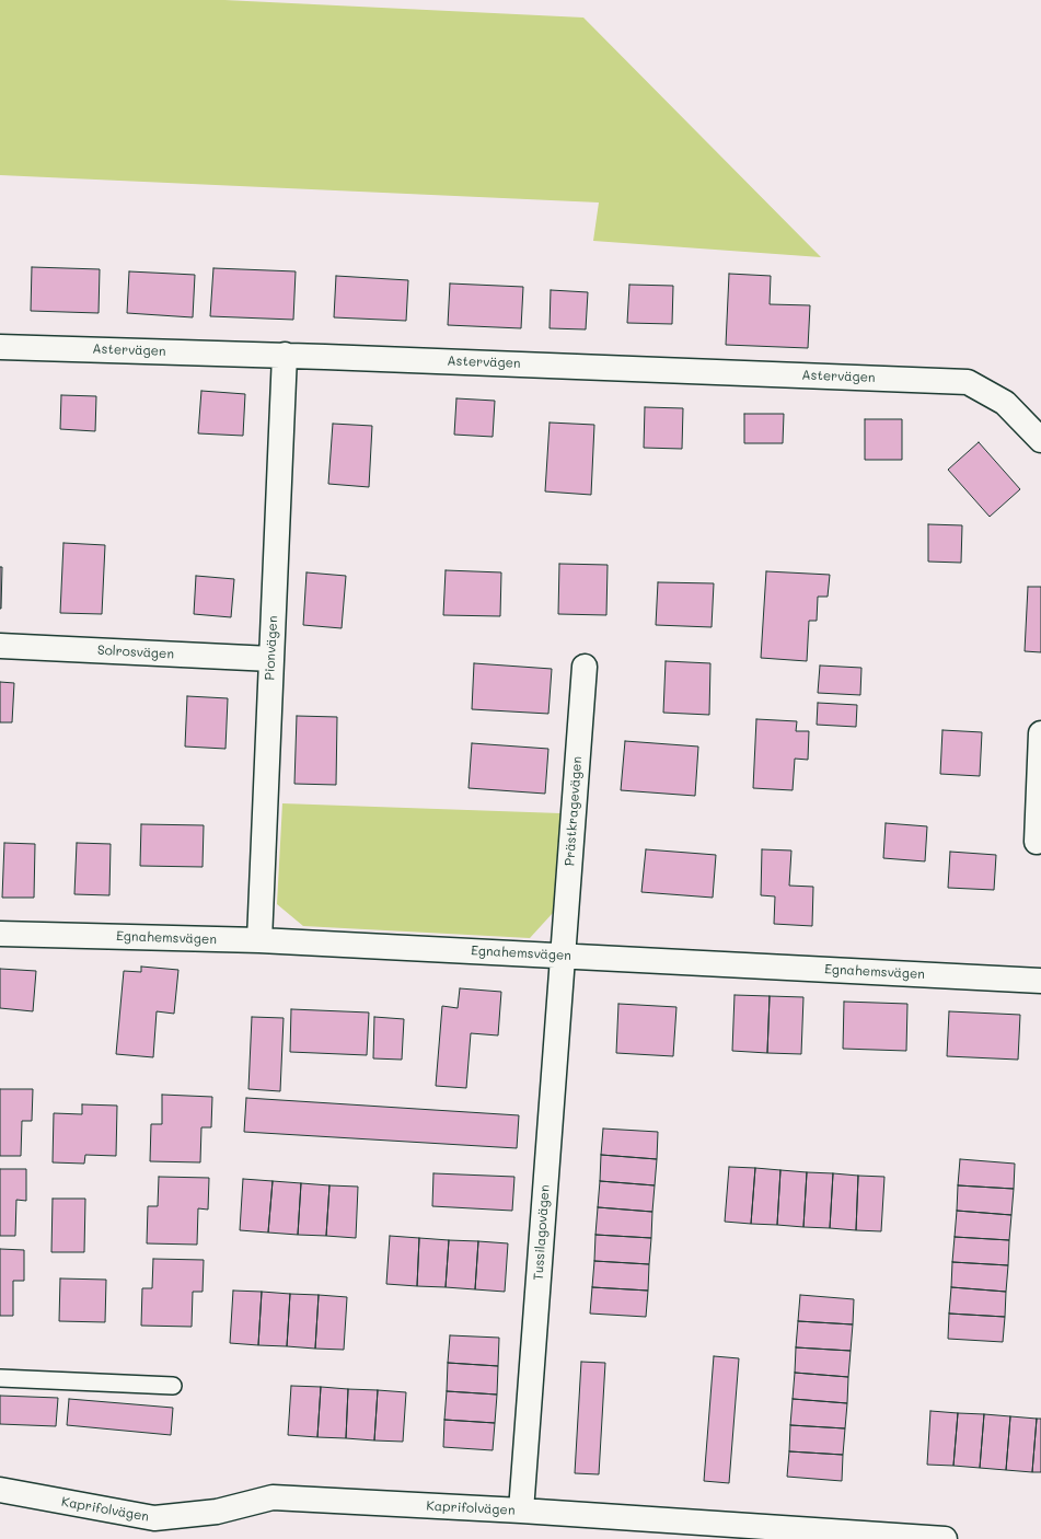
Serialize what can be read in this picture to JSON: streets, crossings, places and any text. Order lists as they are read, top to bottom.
{
  "streets": {
    "street": [
      "Astervägen",
      "Pionvägen",
      "Solrosvägen",
      "Prästkragevägen",
      "Egnahemsvägen",
      "Tussilagovägen",
      "Kaprifolvägen"
    ]
  },
  "crossings": [
    ["Astervägen", "Pionvägen"],
    ["Pionvägen", "Solrosvägen"],
    ["Pionvägen", "Egnahemsvägen"],
    ["Prästkragevägen", "Egnahemsvägen"],
    ["Prästkragevägen", "Tussilagovägen"],
    ["Egnahemsvägen", "Tussilagovägen"],
    ["Tussilagovägen", "Kaprifolvägen"]
  ]
}
